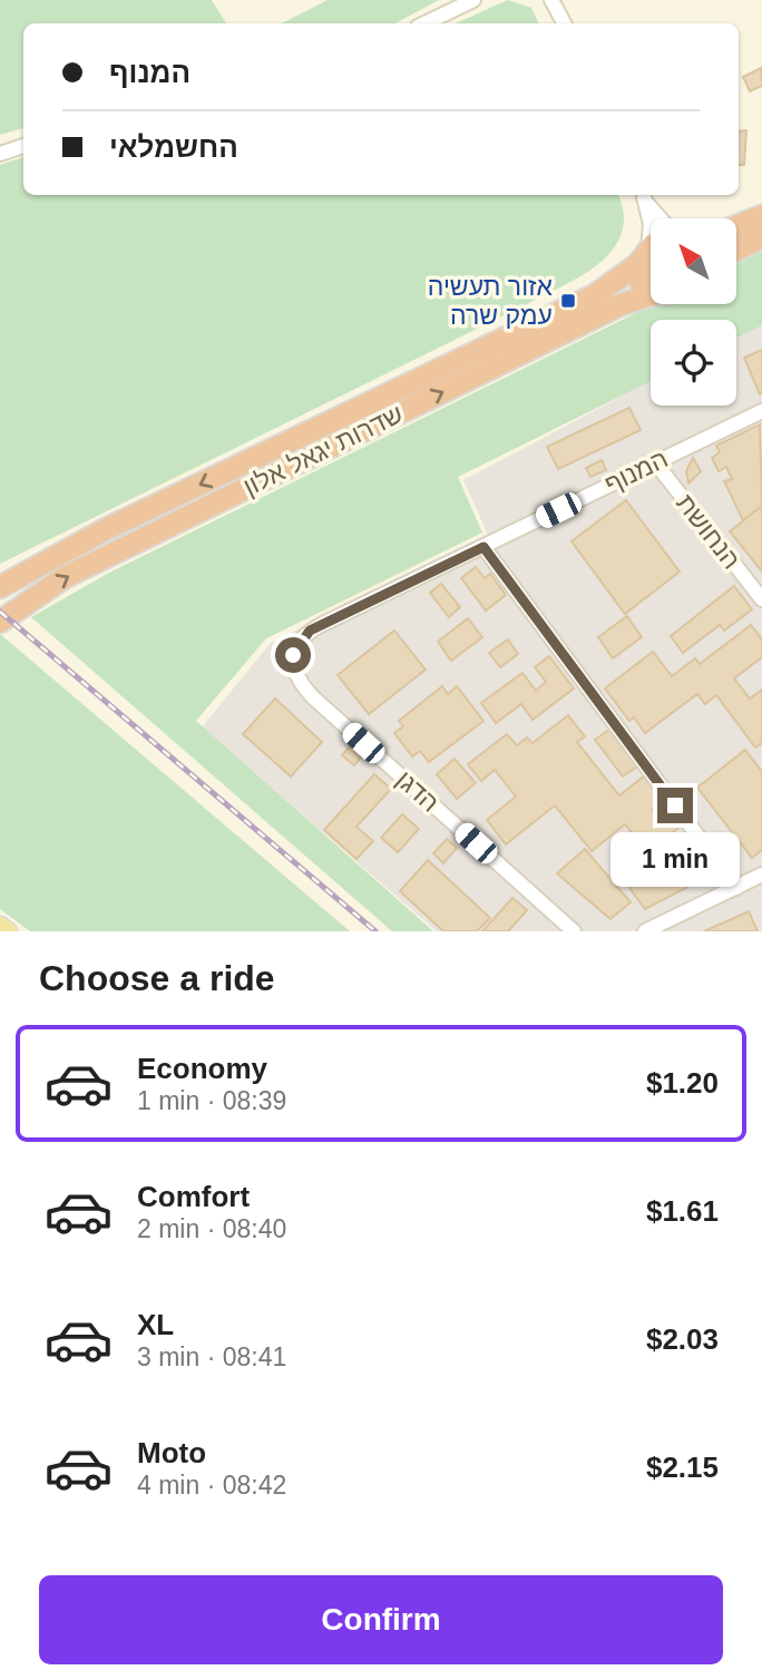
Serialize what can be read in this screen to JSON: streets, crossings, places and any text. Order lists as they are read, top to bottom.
{
  "streets": {
    "highway": ["שדרות יגאל אלון"],
    "street": ["המנוף", "הנחושת", "הדגן"]
  },
  "crossings": [
    ["המנוף", "הנחושת"],
    ["המנוף", "הדגן"]
  ],
  "places": {
    "transit": ["אזור תעשיה עמק שרה"]
  },
  "north": "top left",
  "page": {
    "banner": ["המנוף", "החשמלאי"],
    "bubble": "1 min",
    "heading": "Choose a ride",
    "list": [
      {
        "name": "Economy",
        "note": "1 min · 08:39",
        "value": "$1.20"
      },
      {
        "name": "Comfort",
        "note": "2 min · 08:40",
        "value": "$1.61"
      },
      {
        "name": "XL",
        "note": "3 min · 08:41",
        "value": "$2.03"
      },
      {
        "name": "Moto",
        "note": "4 min · 08:42",
        "value": "$2.15"
      }
    ],
    "buttons": "Confirm"
  }
}
